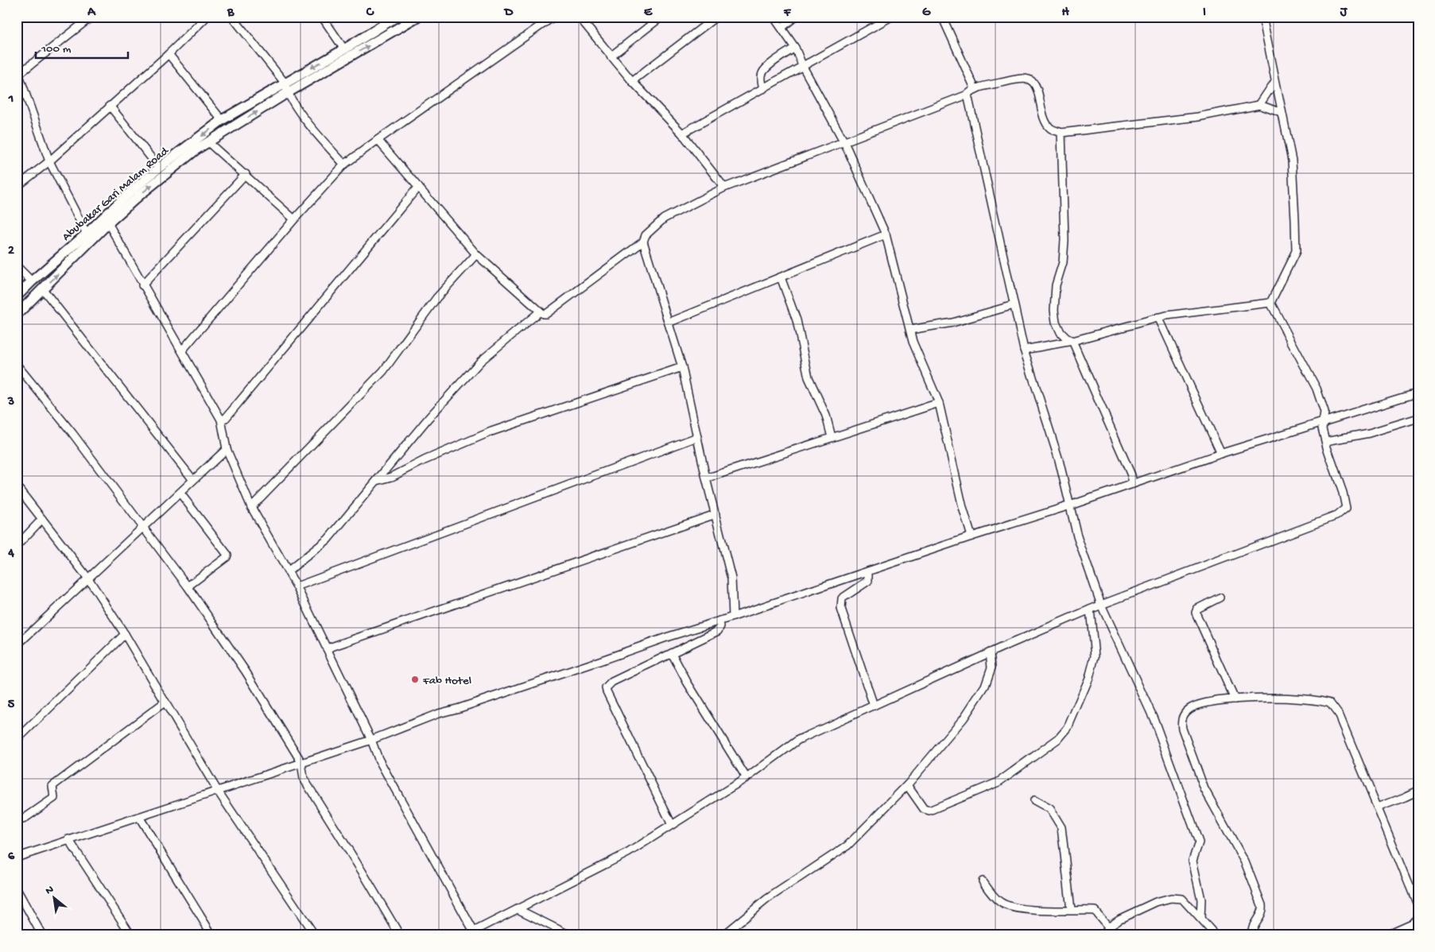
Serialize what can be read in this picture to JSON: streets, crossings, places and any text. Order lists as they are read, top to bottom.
{
  "streets": {
    "street": ["Abubakar Gari Malam Road"]
  },
  "places": ["Fab Hotel"],
  "scale_bar": "100 m",
  "north": "top left",
  "grid": {
    "columns": [
      "A",
      "B",
      "C",
      "D",
      "E",
      "F",
      "G",
      "H",
      "I",
      "J"
    ],
    "rows": [
      "1",
      "2",
      "3",
      "4",
      "5",
      "6"
    ]
  }
}
